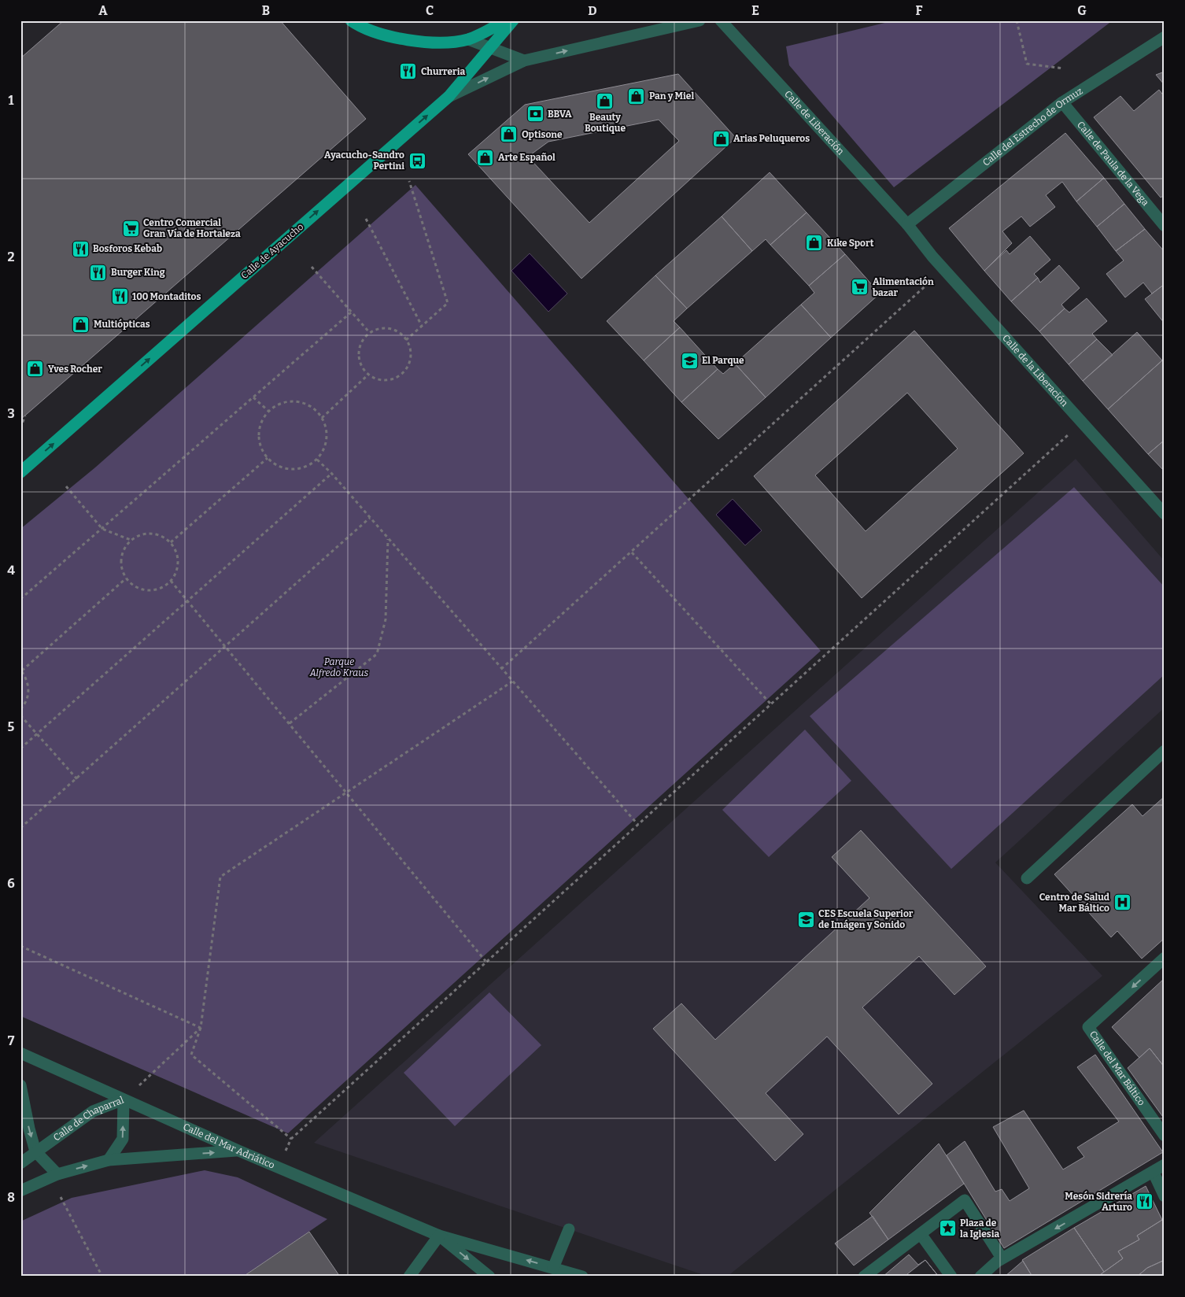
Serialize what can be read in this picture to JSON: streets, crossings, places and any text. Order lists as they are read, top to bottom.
{
  "streets": {
    "main road": ["Calle de Ayacucho"],
    "street": [
      "Calle de Liberación",
      "Calle del Estrecho de Ormuz",
      "Calle de Paula de la Vega",
      "Calle de la Liberación",
      "Calle del Mar Báltico",
      "Calle de Chaparral",
      "Calle del Mar Adriático"
    ]
  },
  "crossings": [
    ["Calle de Liberación", "Calle del Estrecho de Ormuz"],
    ["Calle de Liberación", "Calle de la Liberación"],
    ["Calle del Estrecho de Ormuz", "Calle de Paula de la Vega"],
    ["Calle del Estrecho de Ormuz", "Calle de la Liberación"],
    ["Calle de Chaparral", "Calle del Mar Adriático"]
  ],
  "one_way": ["Calle de Ayacucho"],
  "parks": ["Parque Alfredo Kraus"],
  "places": {
    "restaurant": [
      "Churreria",
      "Bosforos Kebab",
      "Burger King",
      "100 Montaditos",
      "Mesón Sidrería Arturo"
    ],
    "shop": [
      "Pan y Miel",
      "Beauty Boutique",
      "Optisone",
      "Arias Peluqueros",
      "Arte Español",
      "Kike Sport",
      "Multiópticas",
      "Yves Rocher"
    ],
    "bank": ["BBVA"],
    "bus stop": ["Ayacucho-Sandro Pertini"],
    "supermarket": ["Centro Comercial Gran Vía de Hortaleza", "Alimentación bazar"],
    "school or university": ["El Parque", "CES Escuela Superior de Imágen y Sonido"],
    "hospital": ["Centro de Salud Mar Báltico"],
    "place": ["Plaza de la Iglesia"]
  },
  "grid": {
    "columns": [
      "A",
      "B",
      "C",
      "D",
      "E",
      "F",
      "G"
    ],
    "rows": [
      "1",
      "2",
      "3",
      "4",
      "5",
      "6",
      "7",
      "8"
    ]
  }
}
